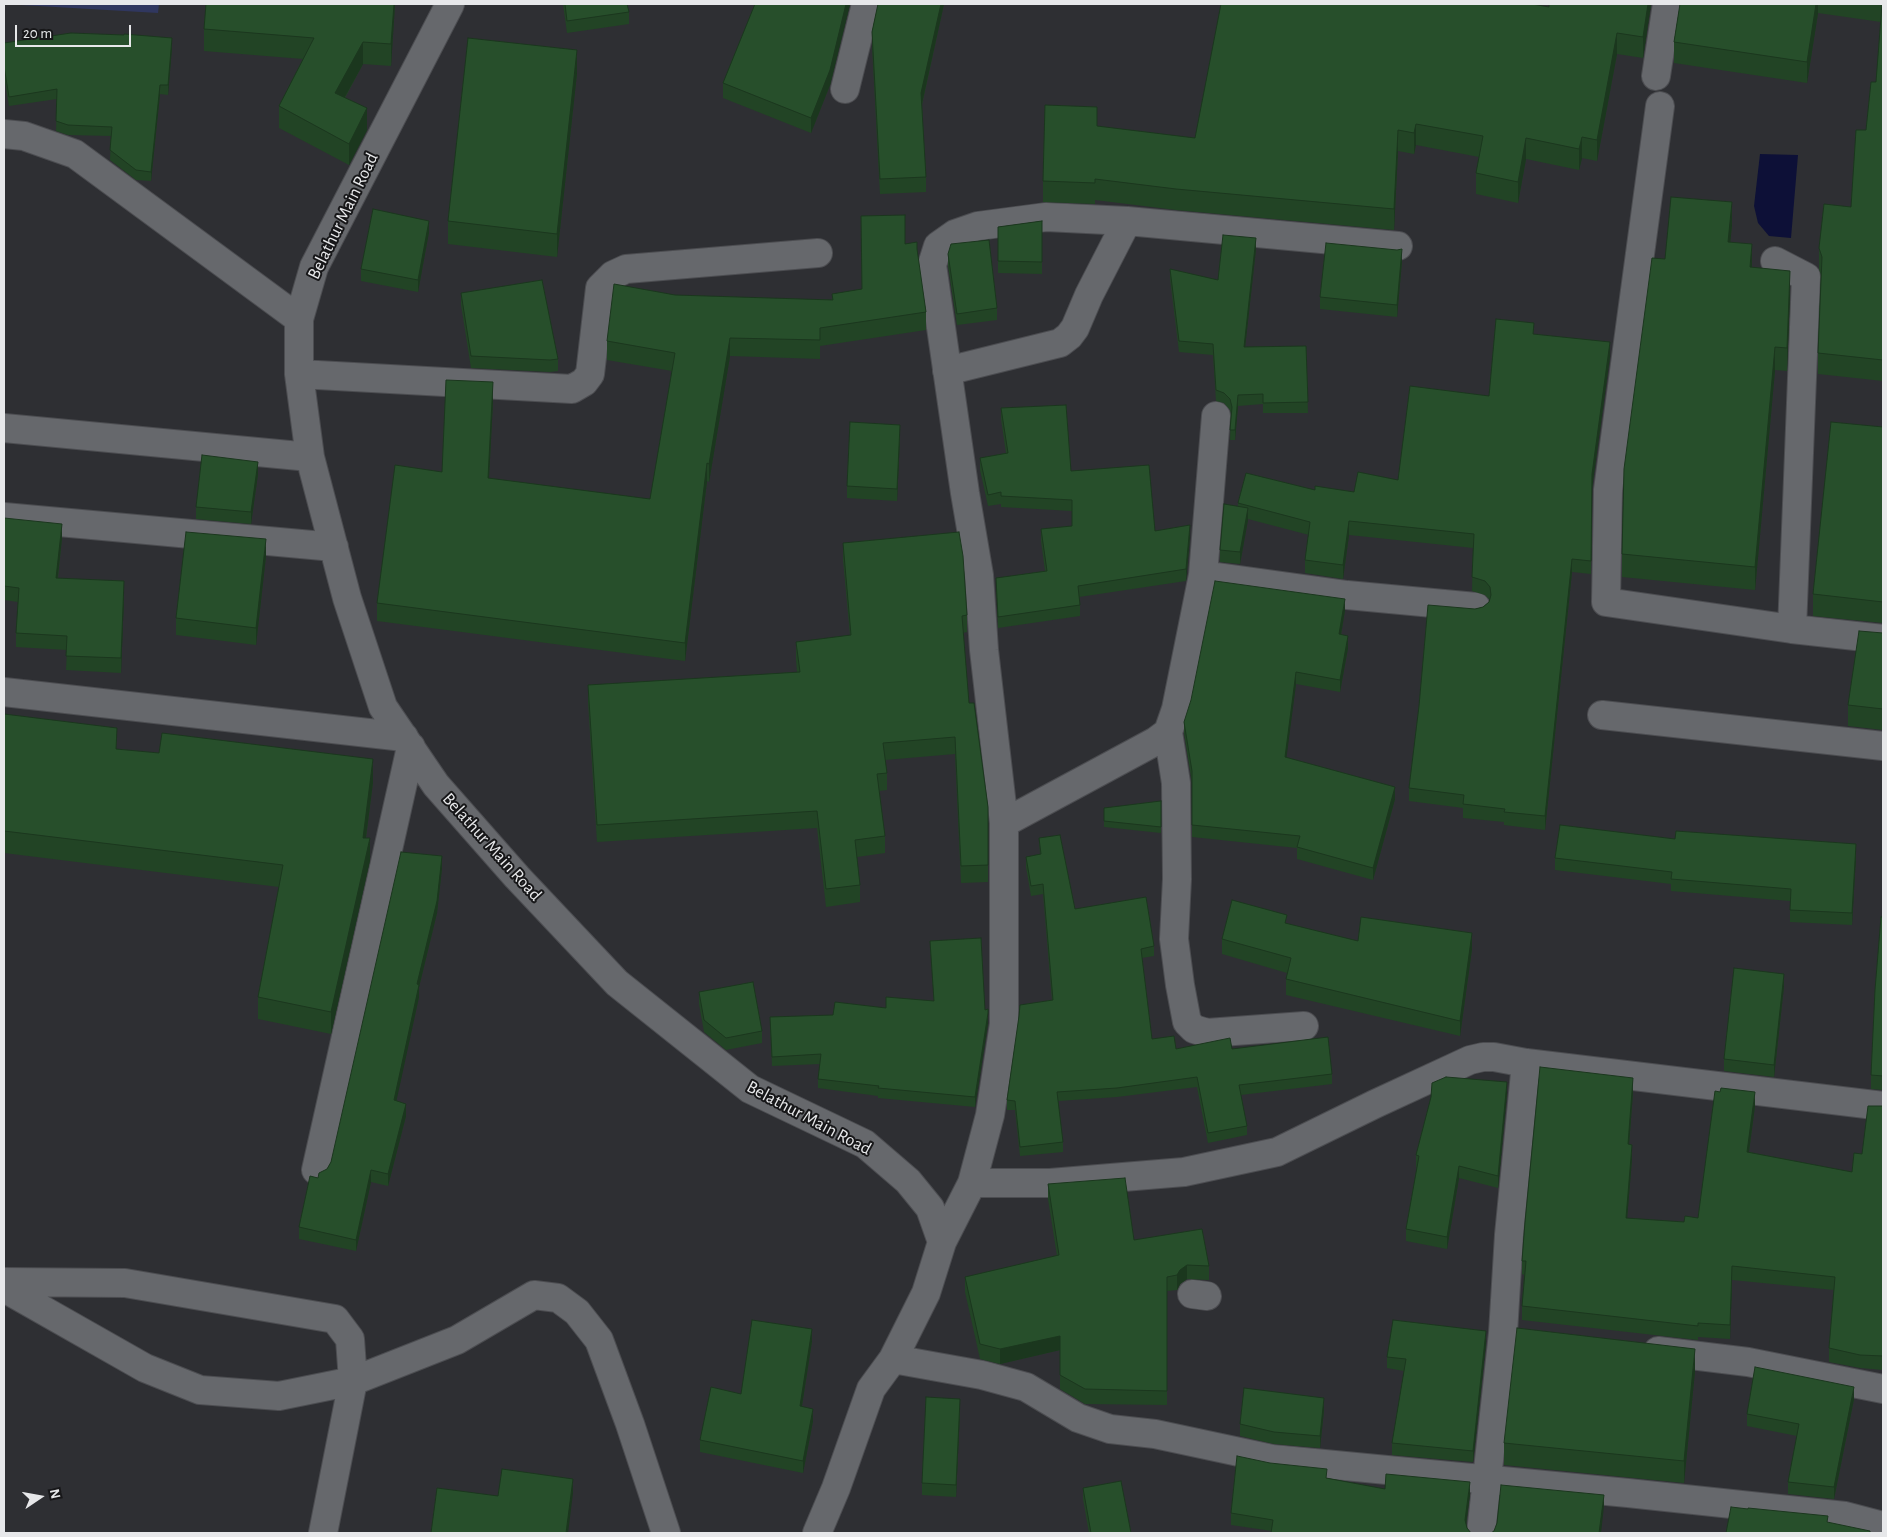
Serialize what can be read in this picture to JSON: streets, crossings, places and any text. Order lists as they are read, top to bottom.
{
  "streets": {
    "street": ["Belathur Main Road"]
  },
  "scale_bar": "20 m",
  "north": "right"
}
